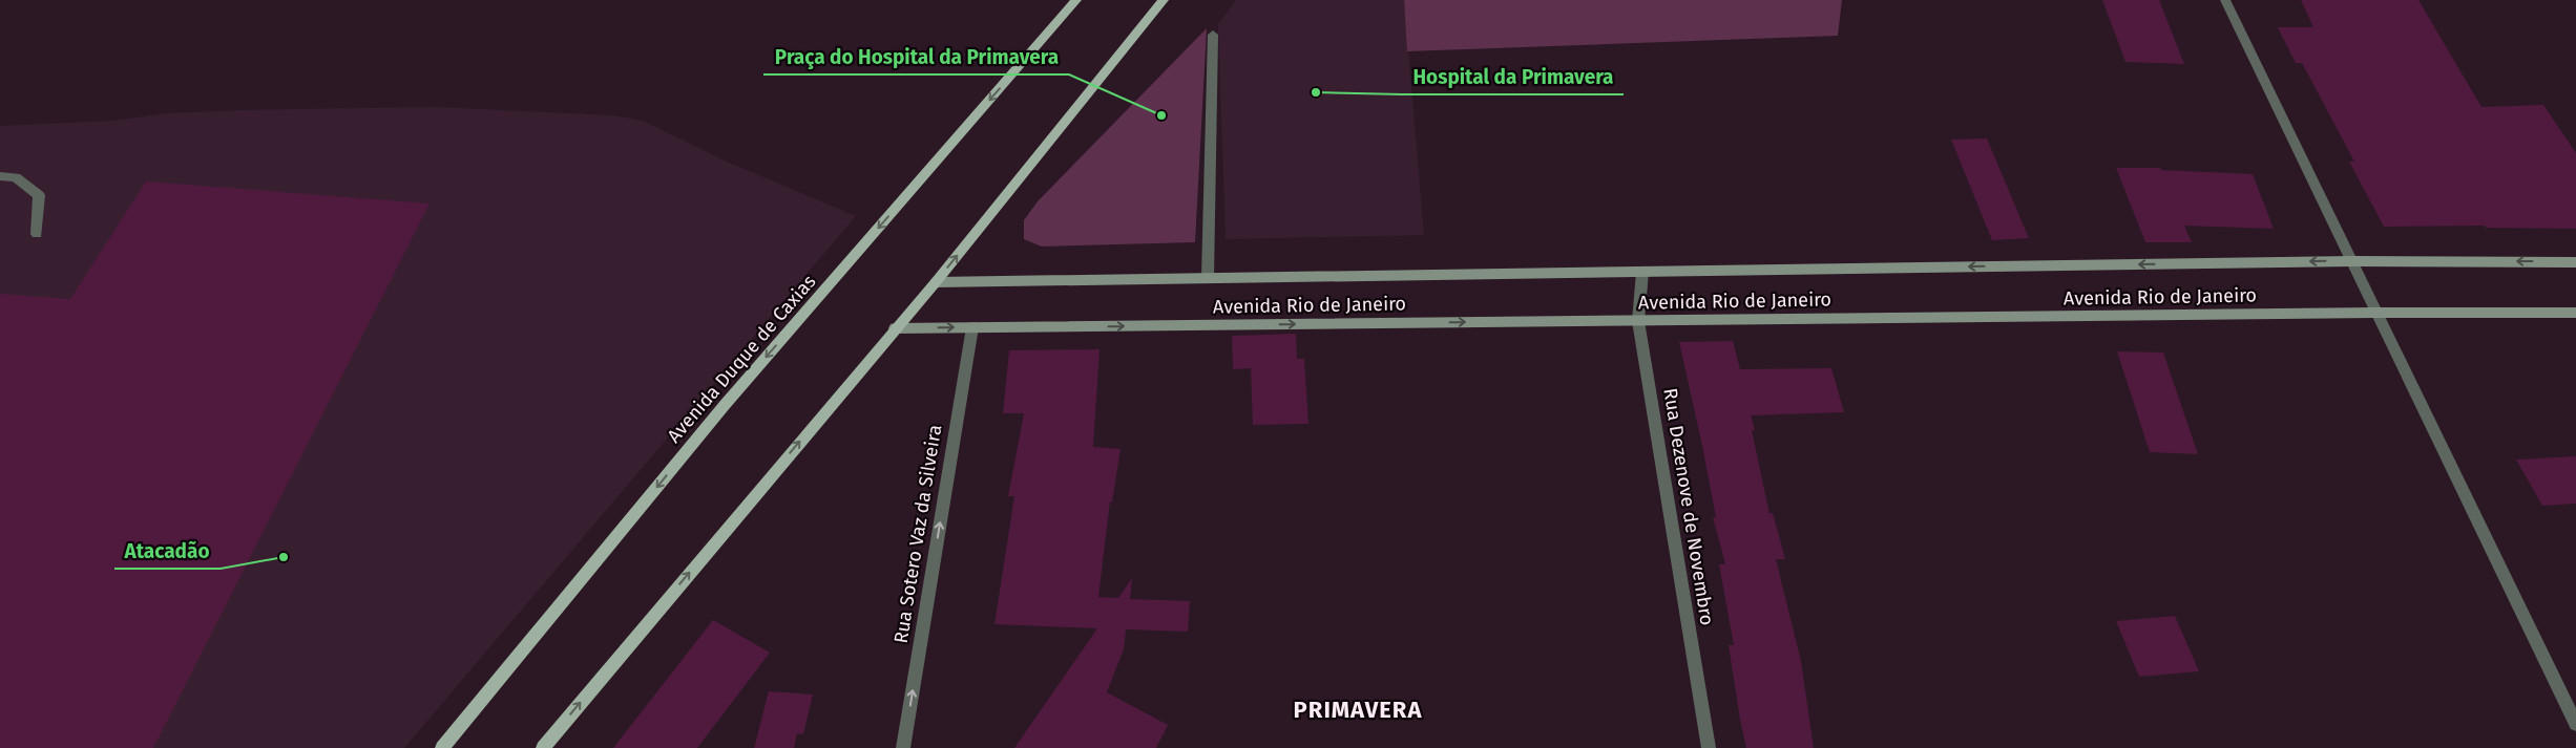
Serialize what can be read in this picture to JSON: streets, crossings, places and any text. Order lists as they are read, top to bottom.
{
  "streets": {
    "main road": ["Avenida Duque de Caxias"],
    "street": ["Avenida Rio de Janeiro", "Rua Dezenove de Novembro", "Rua Sotero Vaz da Silveira"]
  },
  "crossings": [
    ["Avenida Rio de Janeiro", "Rua Dezenove de Novembro"],
    ["Avenida Rio de Janeiro", "Rua Sotero Vaz da Silveira"]
  ],
  "one_way": ["Rua Sotero Vaz da Silveira"],
  "districts": ["PRIMAVERA"],
  "places": ["Hospital da Primavera", "Praça do Hospital da Primavera", "Atacadão"]
}
